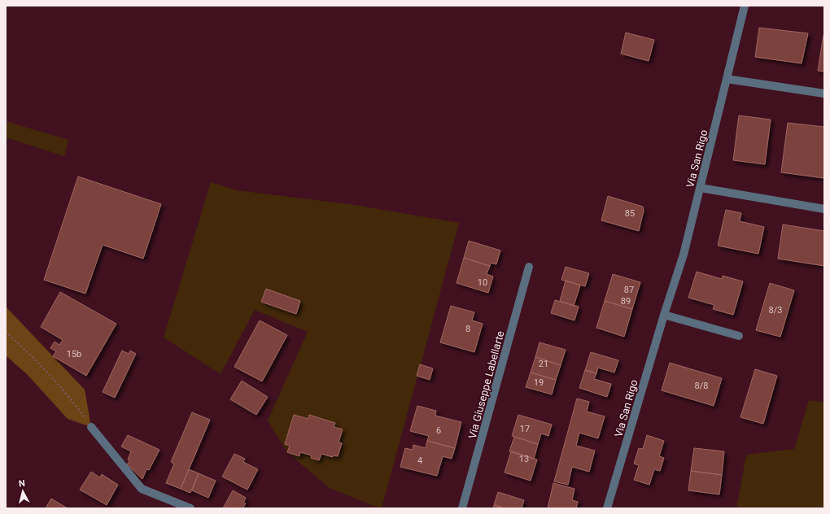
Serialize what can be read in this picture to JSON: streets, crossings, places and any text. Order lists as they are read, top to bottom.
{
  "streets": {
    "street": ["Via San Rigo", "Via Giuseppe Labellarte"]
  },
  "house_numbers": [
    "85",
    "10",
    "87",
    "89",
    "8/3",
    "8",
    "15b",
    "21",
    "19",
    "8/8",
    "17",
    "6",
    "13",
    "4"
  ],
  "north": "top"
}
